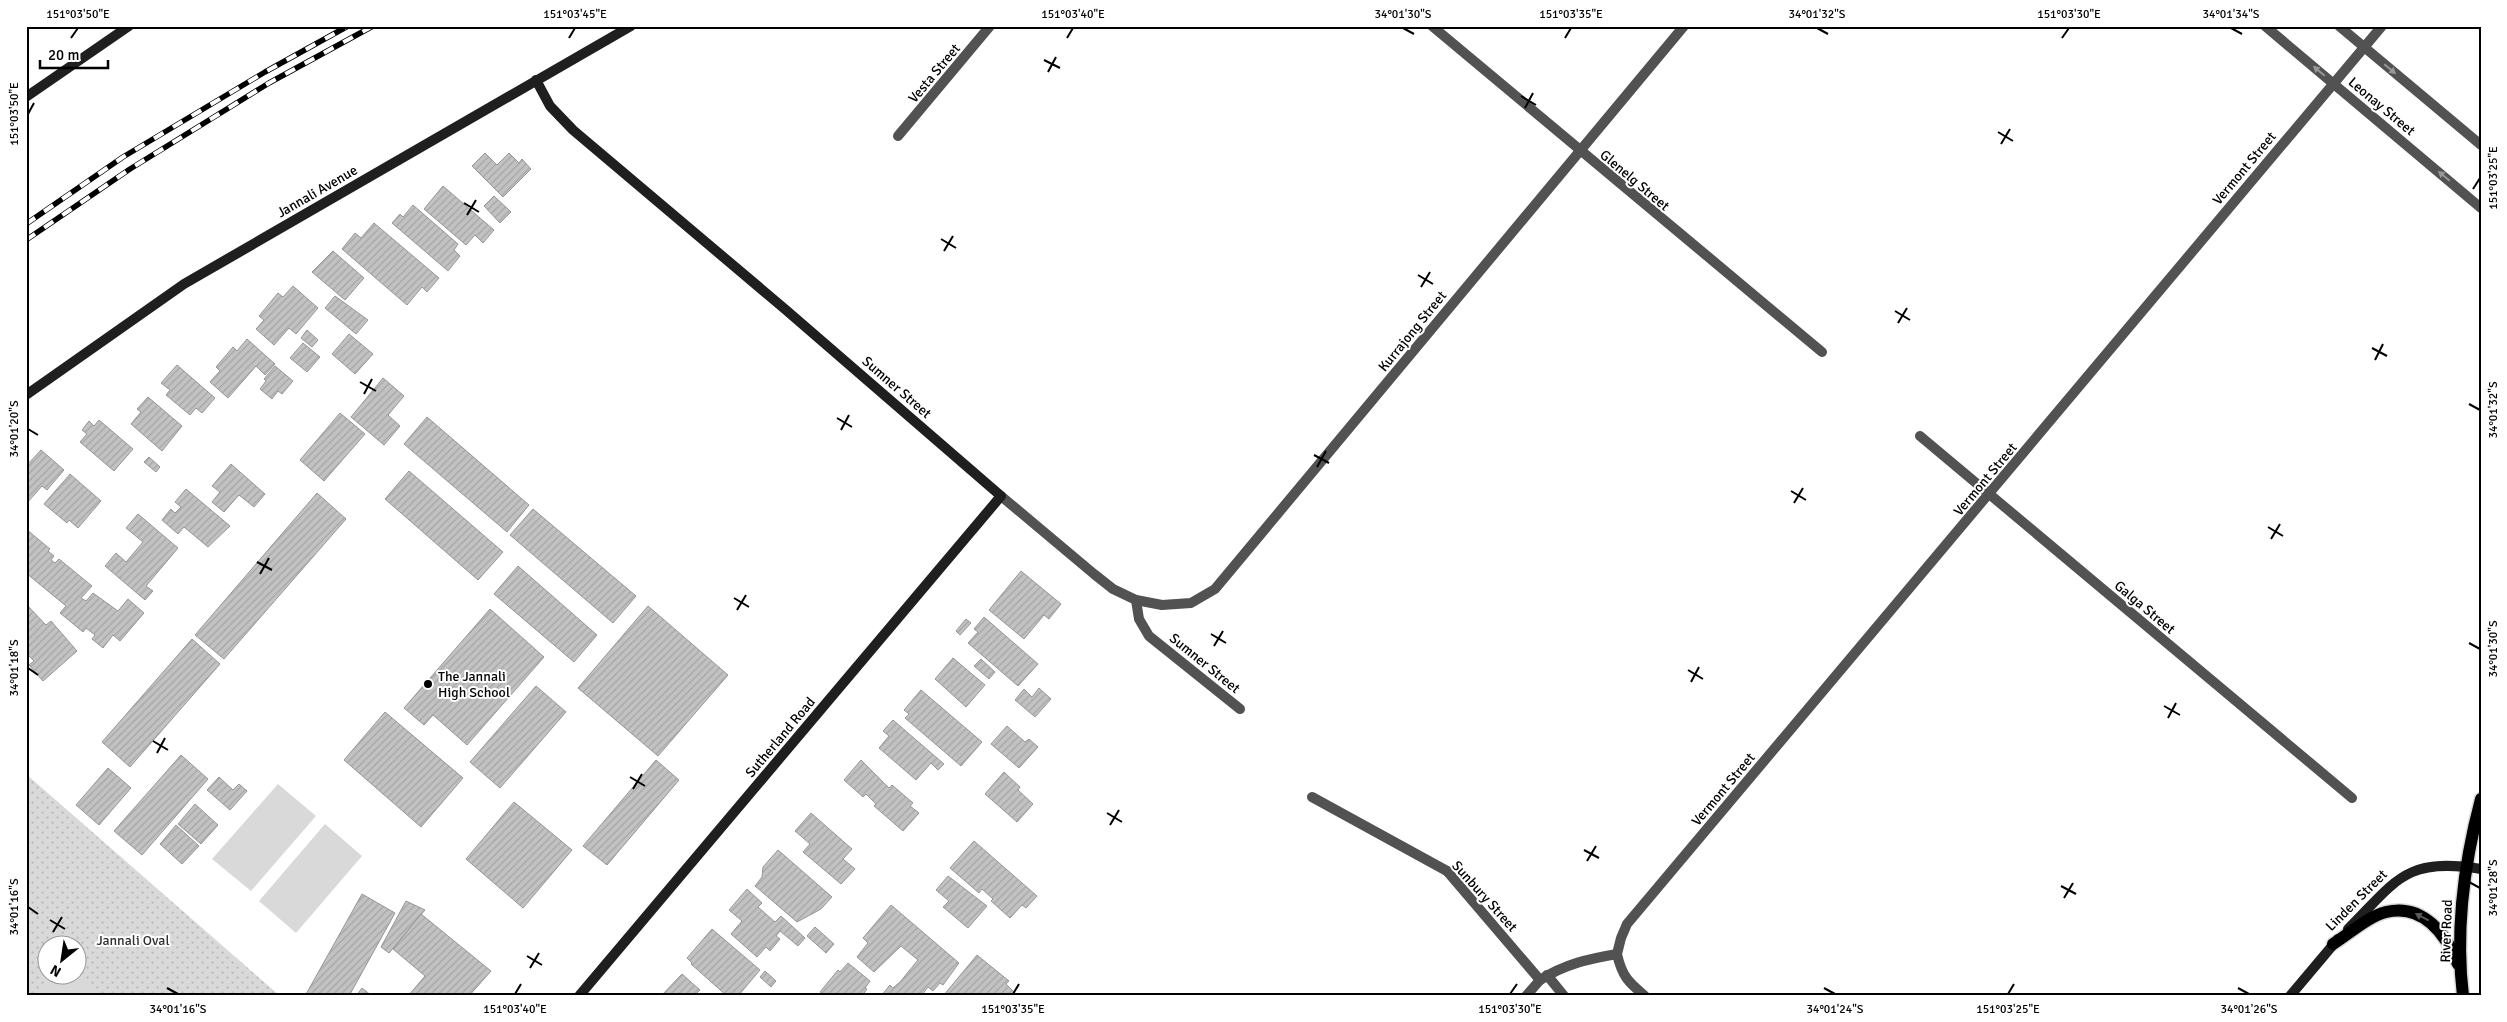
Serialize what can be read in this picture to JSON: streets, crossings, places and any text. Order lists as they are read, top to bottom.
{
  "streets": {
    "main road": ["River Road"],
    "street": [
      "Vesta Street",
      "Leonay Street",
      "Vermont Street",
      "Glenelg Street",
      "Jannali Avenue",
      "Kurrajong Street",
      "Sumner Street",
      "Galga Street",
      "Sutherland Road",
      "Sunbury Street",
      "Linden Street"
    ]
  },
  "crossings": [
    ["Leonay Street", "Vermont Street"],
    ["Vermont Street", "Galga Street"],
    ["Glenelg Street", "Kurrajong Street"],
    ["Jannali Avenue", "Sumner Street"],
    ["Kurrajong Street", "Sumner Street"],
    ["Sumner Street", "Sutherland Road"],
    ["Linden Street", "River Road"]
  ],
  "parks": ["Jannali Oval"],
  "places": ["The Jannali High School"],
  "scale_bar": "20 m",
  "north": "bottom left",
  "coordinates": [
    "151°03'50\"E",
    "151°03'45\"E",
    "151°03'40\"E",
    "34°01'30\"S",
    "151°03'35\"E",
    "34°01'32\"S",
    "151°03'30\"E",
    "34°01'34\"S",
    "151°03'25\"E",
    "34°01'20\"S",
    "34°01'18\"S",
    "34°01'28\"S",
    "34°01'16\"S",
    "34°01'24\"S",
    "34°01'26\"S"
  ]
}
